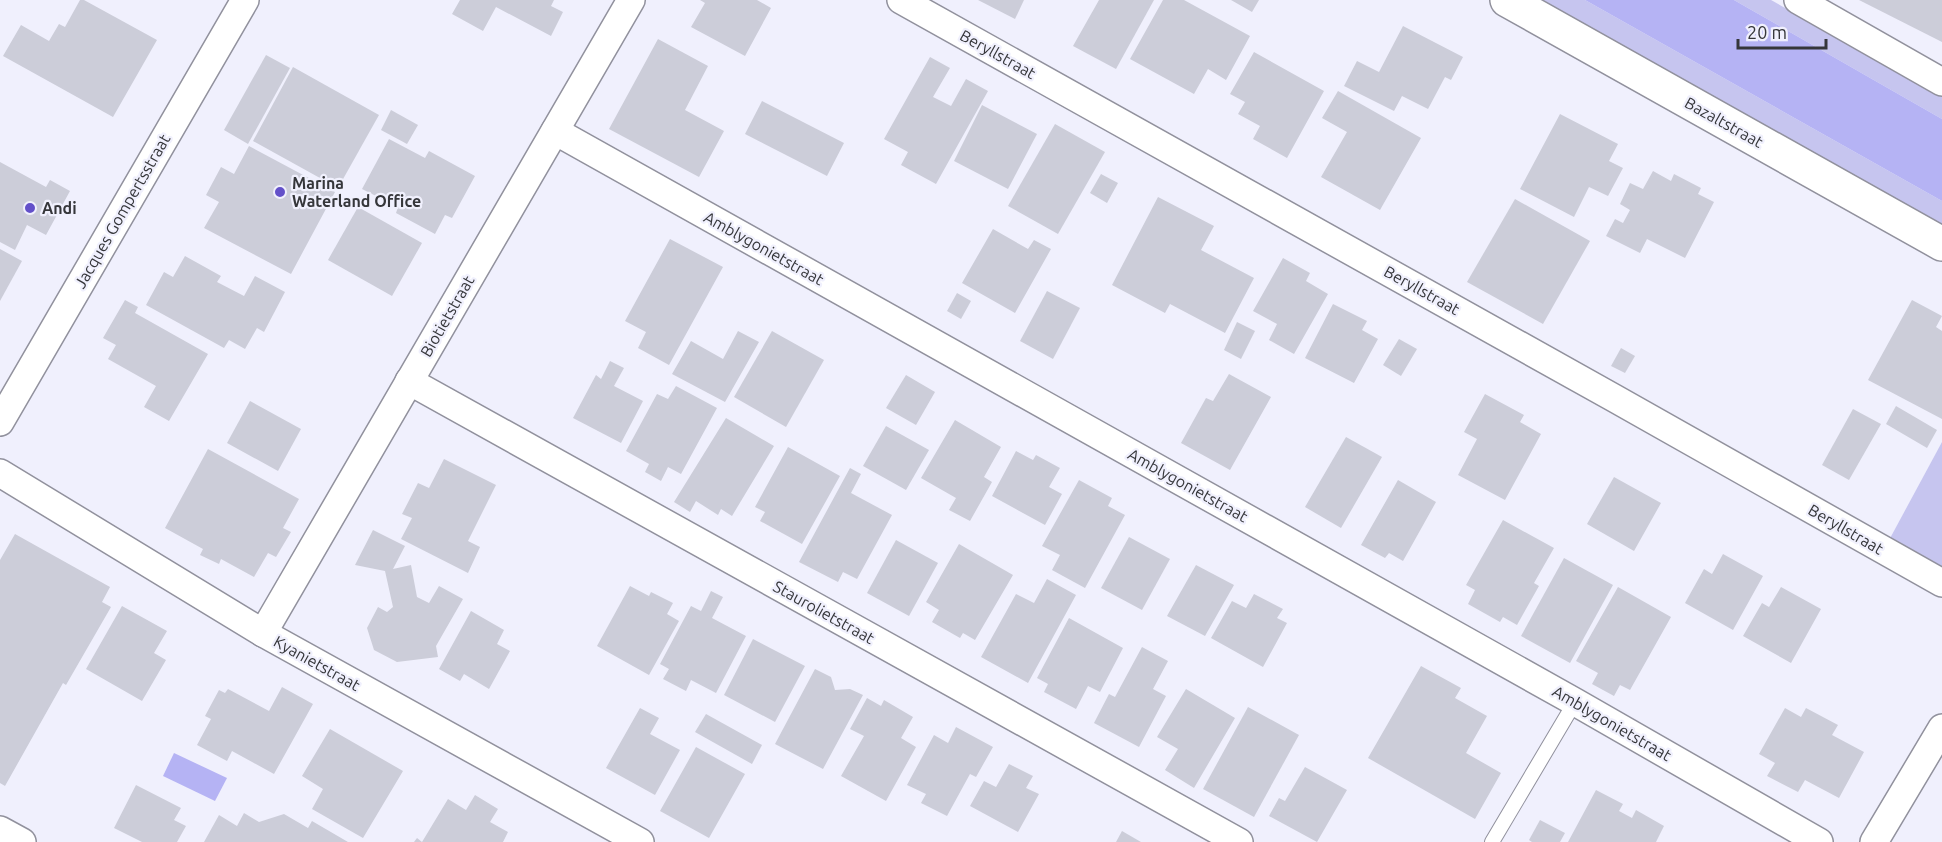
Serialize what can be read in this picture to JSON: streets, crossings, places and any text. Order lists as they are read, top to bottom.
{
  "streets": {
    "street": [
      "Beryllstraat",
      "Bazaltstraat",
      "Jacques Gompertsstraat",
      "Amblygonietstraat",
      "Biotietstraat",
      "Staurolietstraat",
      "Kyanietstraat"
    ]
  },
  "crossings": [
    ["Amblygonietstraat", "Biotietstraat"],
    ["Biotietstraat", "Staurolietstraat"],
    ["Biotietstraat", "Kyanietstraat"]
  ],
  "places": ["Marina Waterland Office", "Andi"],
  "scale_bar": "20 m"
}
